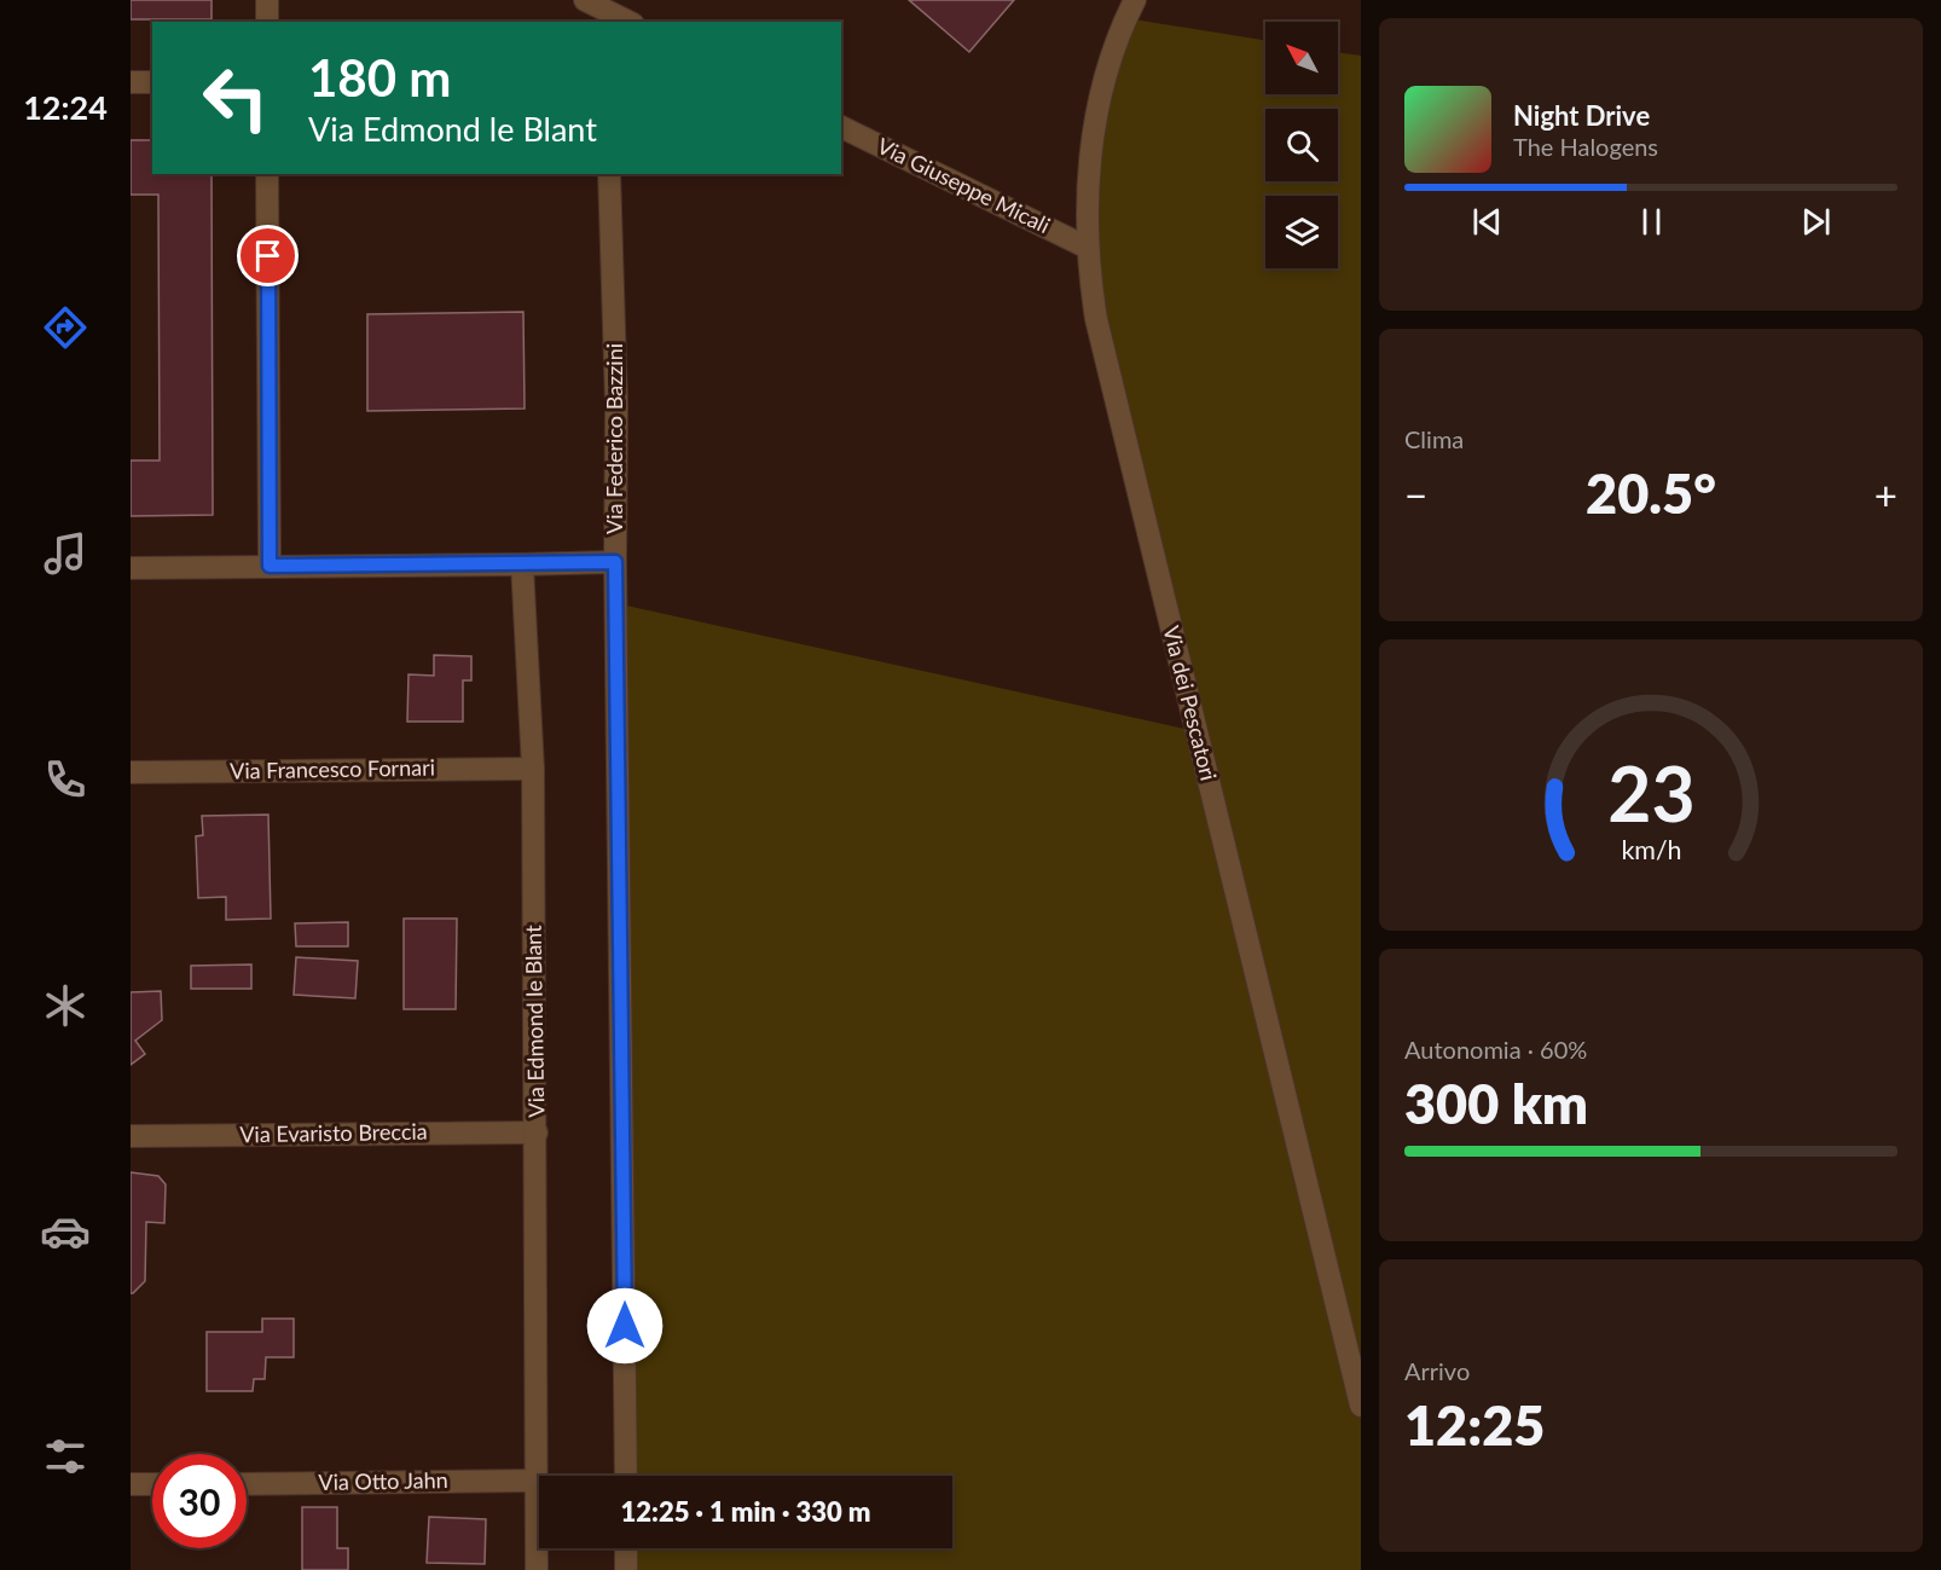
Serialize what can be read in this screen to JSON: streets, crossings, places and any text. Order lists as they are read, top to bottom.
{
  "streets": {
    "street": [
      "Via Giuseppe Micali",
      "Via Federico Bazzini",
      "Via dei Pescatori",
      "Via Francesco Fornari",
      "Via Edmond le Blant",
      "Via Evaristo Breccia",
      "Via Otto Jahn"
    ]
  },
  "crossings": [
    ["Via Giuseppe Micali", "Via dei Pescatori"],
    ["Via Francesco Fornari", "Via Edmond le Blant"],
    ["Via Edmond le Blant", "Via Evaristo Breccia"],
    ["Via Edmond le Blant", "Via Otto Jahn"]
  ],
  "north": "top left",
  "page": {
    "tabs": "12:24",
    "turn": ["180 m", "Via Edmond le Blant"],
    "song": ["Night Drive", "The Halogens"],
    "tile": [
      "Clima",
      ["Autonomia · 60%", "300 km"],
      ["Arrivo", "12:25"]
    ],
    "heat": ["−", "20.5°", "+"],
    "limit": "30",
    "trip": "12:25 · 1 min · 330 m",
    "gauge": ["23", "km/h"]
  }
}
